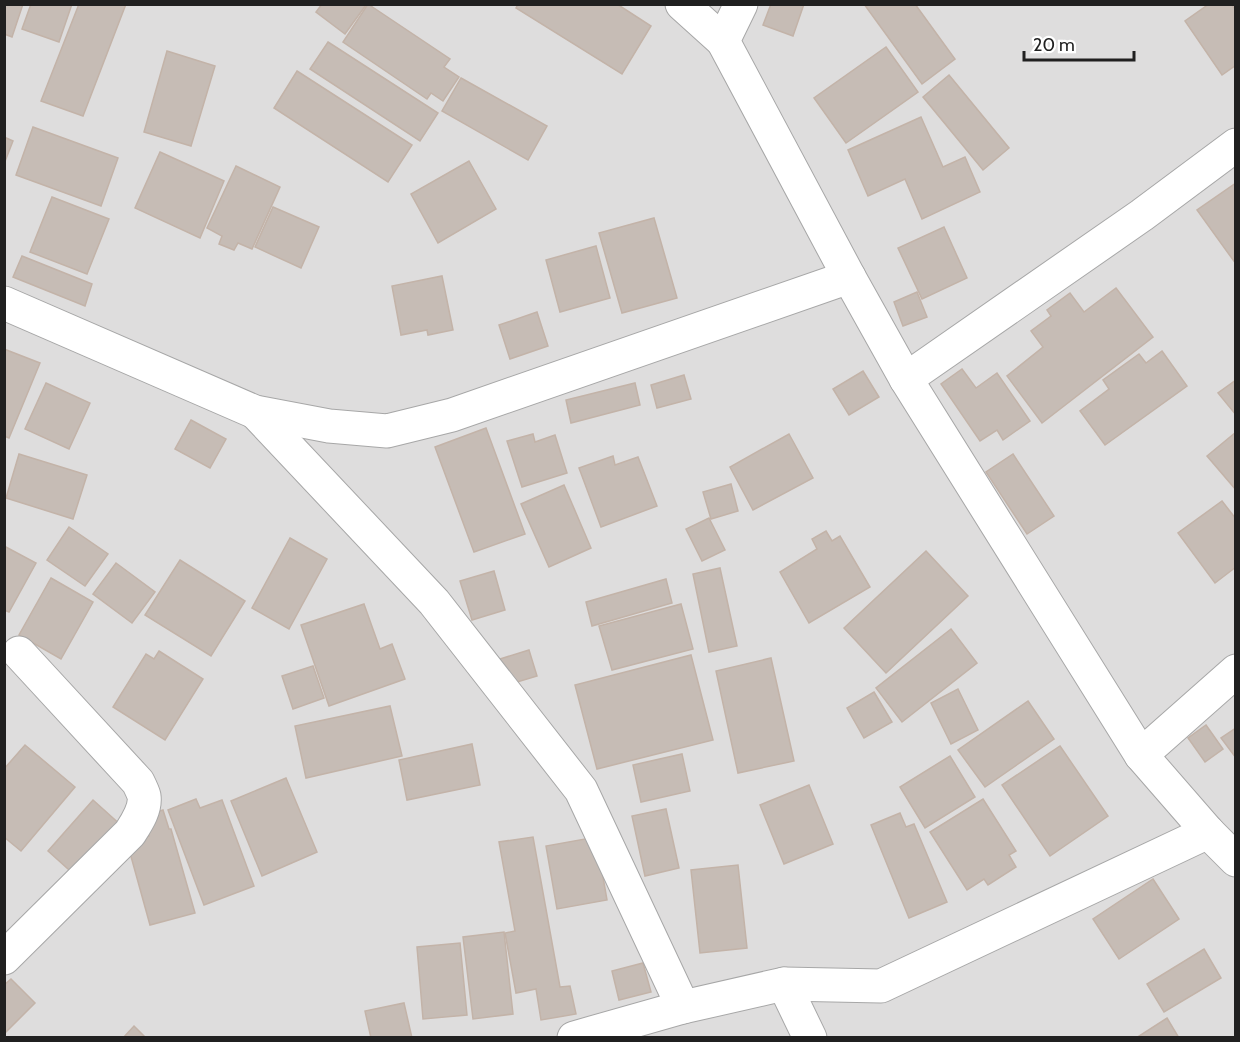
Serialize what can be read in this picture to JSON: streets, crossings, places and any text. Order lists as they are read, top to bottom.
{
  "scale_bar": "20 m"
}
